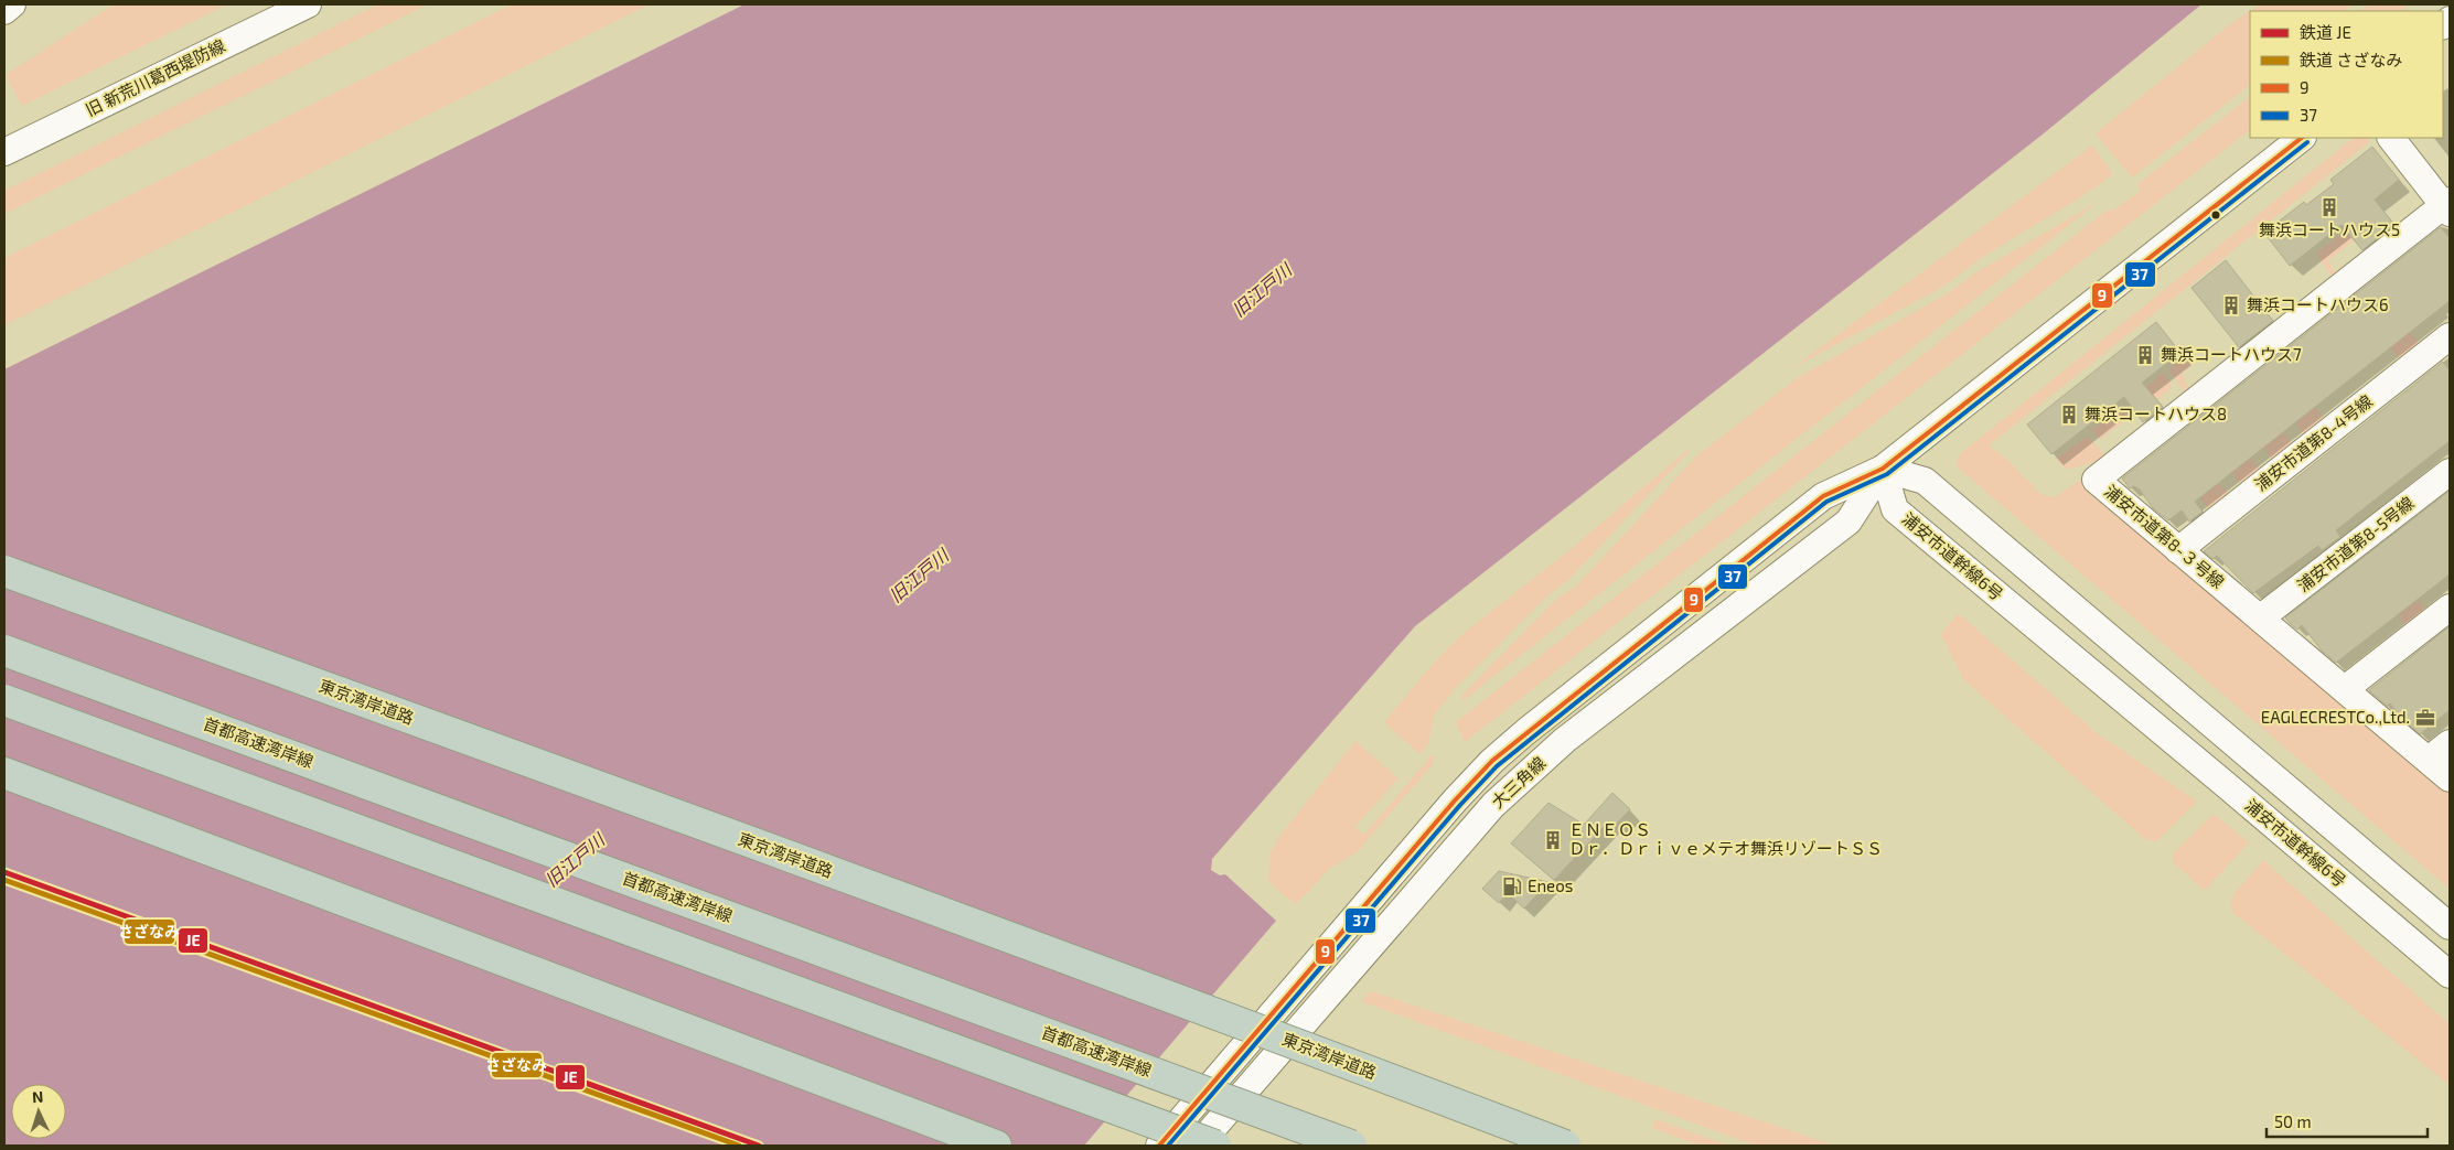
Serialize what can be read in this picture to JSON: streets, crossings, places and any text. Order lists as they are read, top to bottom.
{
  "streets": {
    "highway": ["東京湾岸道路", "首都高速湾岸線"],
    "street": [
      "旧 新荒川葛西堤防線",
      "浦安市道第8-4号線",
      "浦安市道第8-３号線",
      "浦安市道第8-5号線",
      "浦安市道幹線6号",
      "大三角線"
    ]
  },
  "crossings": [
    ["浦安市道第8-4号線", "浦安市道第8-３号線"],
    ["浦安市道第8-３号線", "浦安市道第8-5号線"],
    ["浦安市道幹線6号", "大三角線"]
  ],
  "water": ["旧江戸川"],
  "places": {
    "building": [
      "舞浜コートハウス5",
      "舞浜コートハウス6",
      "舞浜コートハウス7",
      "舞浜コートハウス8",
      "ＥＮＥＯＳ Ｄｒ．Ｄｒｉｖｅメテオ舞浜リゾートＳＳ"
    ],
    "office": ["EAGLECRESTCo.,Ltd."],
    "fuel station": ["Eneos"]
  },
  "lines": [
    "transit line 9",
    "transit line 37",
    "rail line JE",
    "rail line さざなみ"
  ],
  "legend": [
    "鉄道 JE",
    "鉄道 さざなみ",
    "9",
    "37"
  ],
  "scale_bar": "50 m",
  "north": "top"
}
